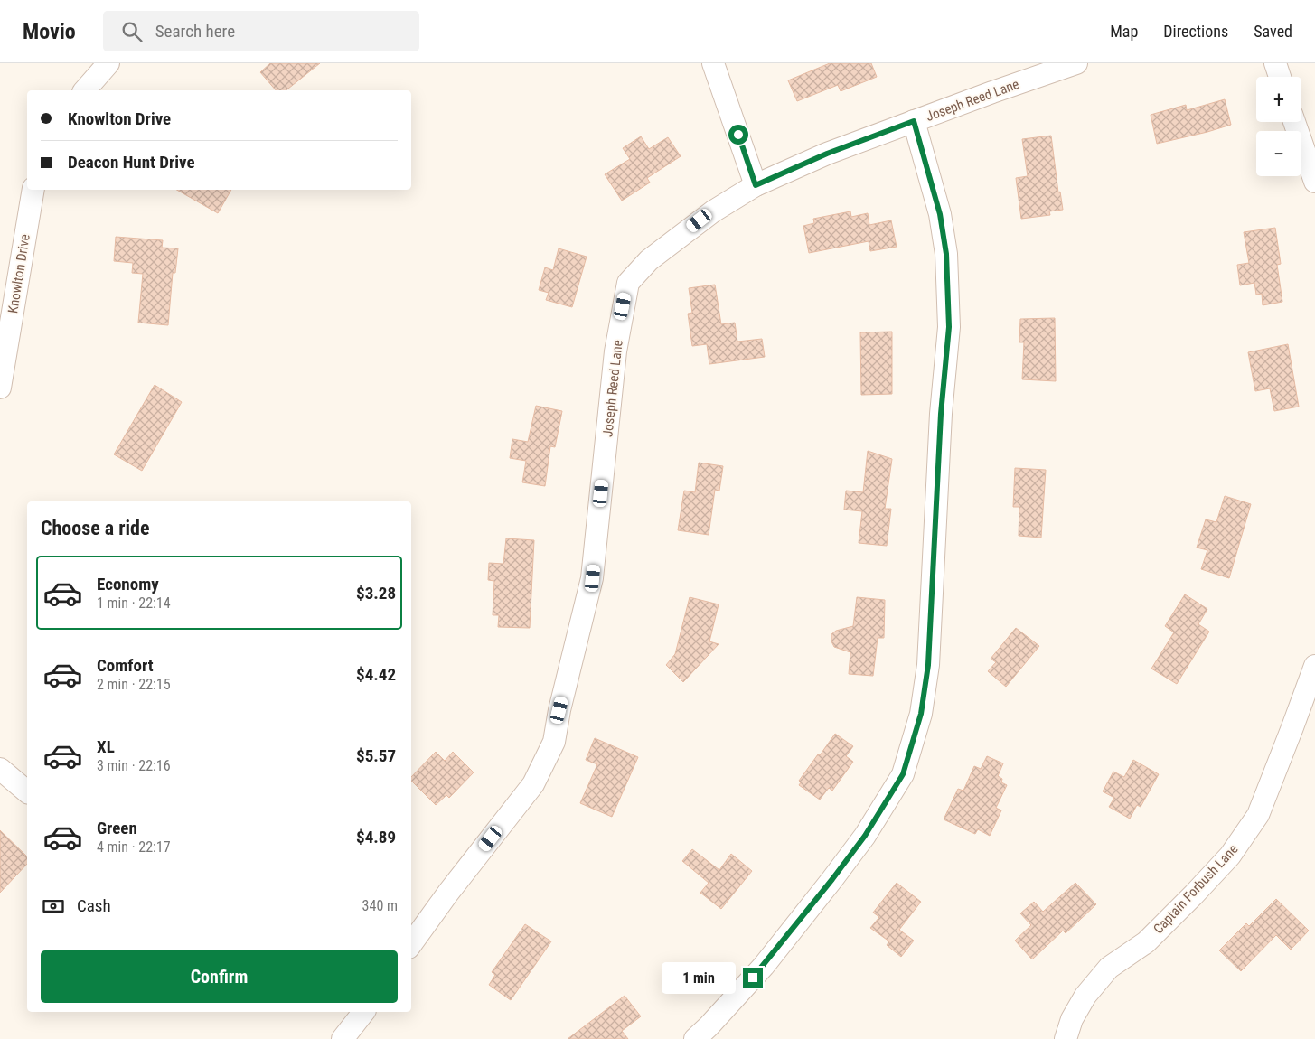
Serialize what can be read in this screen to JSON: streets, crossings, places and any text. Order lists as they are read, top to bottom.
{
  "streets": {
    "street": ["Joseph Reed Lane", "Knowlton Drive", "Captain Forbush Lane"]
  },
  "page": {
    "header": "Movio",
    "search": "Search here",
    "nav": ["Map", "Directions", "Saved"],
    "map_buttons": ["+", "−"],
    "banner": ["Knowlton Drive", "Deacon Hunt Drive"],
    "heading": "Choose a ride",
    "list": [
      {
        "name": "Economy",
        "note": "1 min · 22:14",
        "value": "$3.28"
      },
      {
        "name": "Comfort",
        "note": "2 min · 22:15",
        "value": "$4.42"
      },
      {
        "name": "XL",
        "note": "3 min · 22:16",
        "value": "$5.57"
      },
      {
        "name": "Green",
        "note": "4 min · 22:17",
        "value": "$4.89"
      }
    ],
    "pay": ["Cash", "340 m"],
    "buttons": "Confirm",
    "bubble": "1 min"
  }
}
